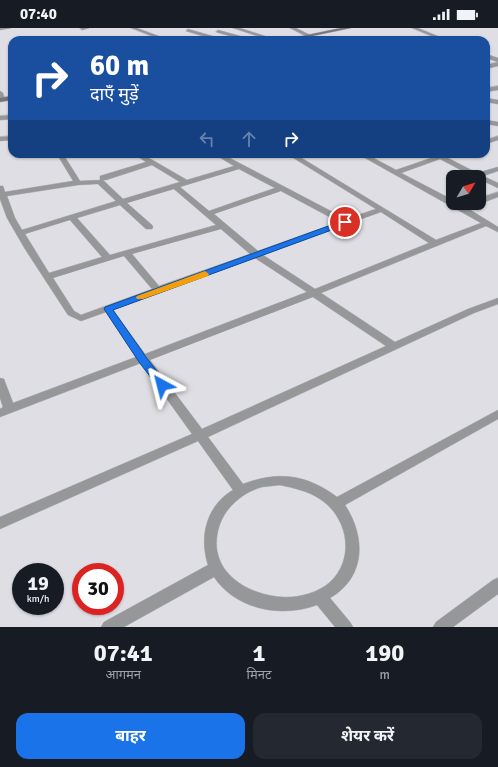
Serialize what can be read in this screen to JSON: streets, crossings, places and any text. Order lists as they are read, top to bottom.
{
  "north": "top right",
  "page": {
    "status": "07:40",
    "turn": ["60 m", "दाएँ मुड़ें"],
    "speed": "19 km/h",
    "limit": "30",
    "eta": [
      "07:41",
      "आगमन",
      "1",
      "मिनट",
      "190",
      "m"
    ],
    "buttons": ["बाहर", "शेयर करें"]
  }
}
